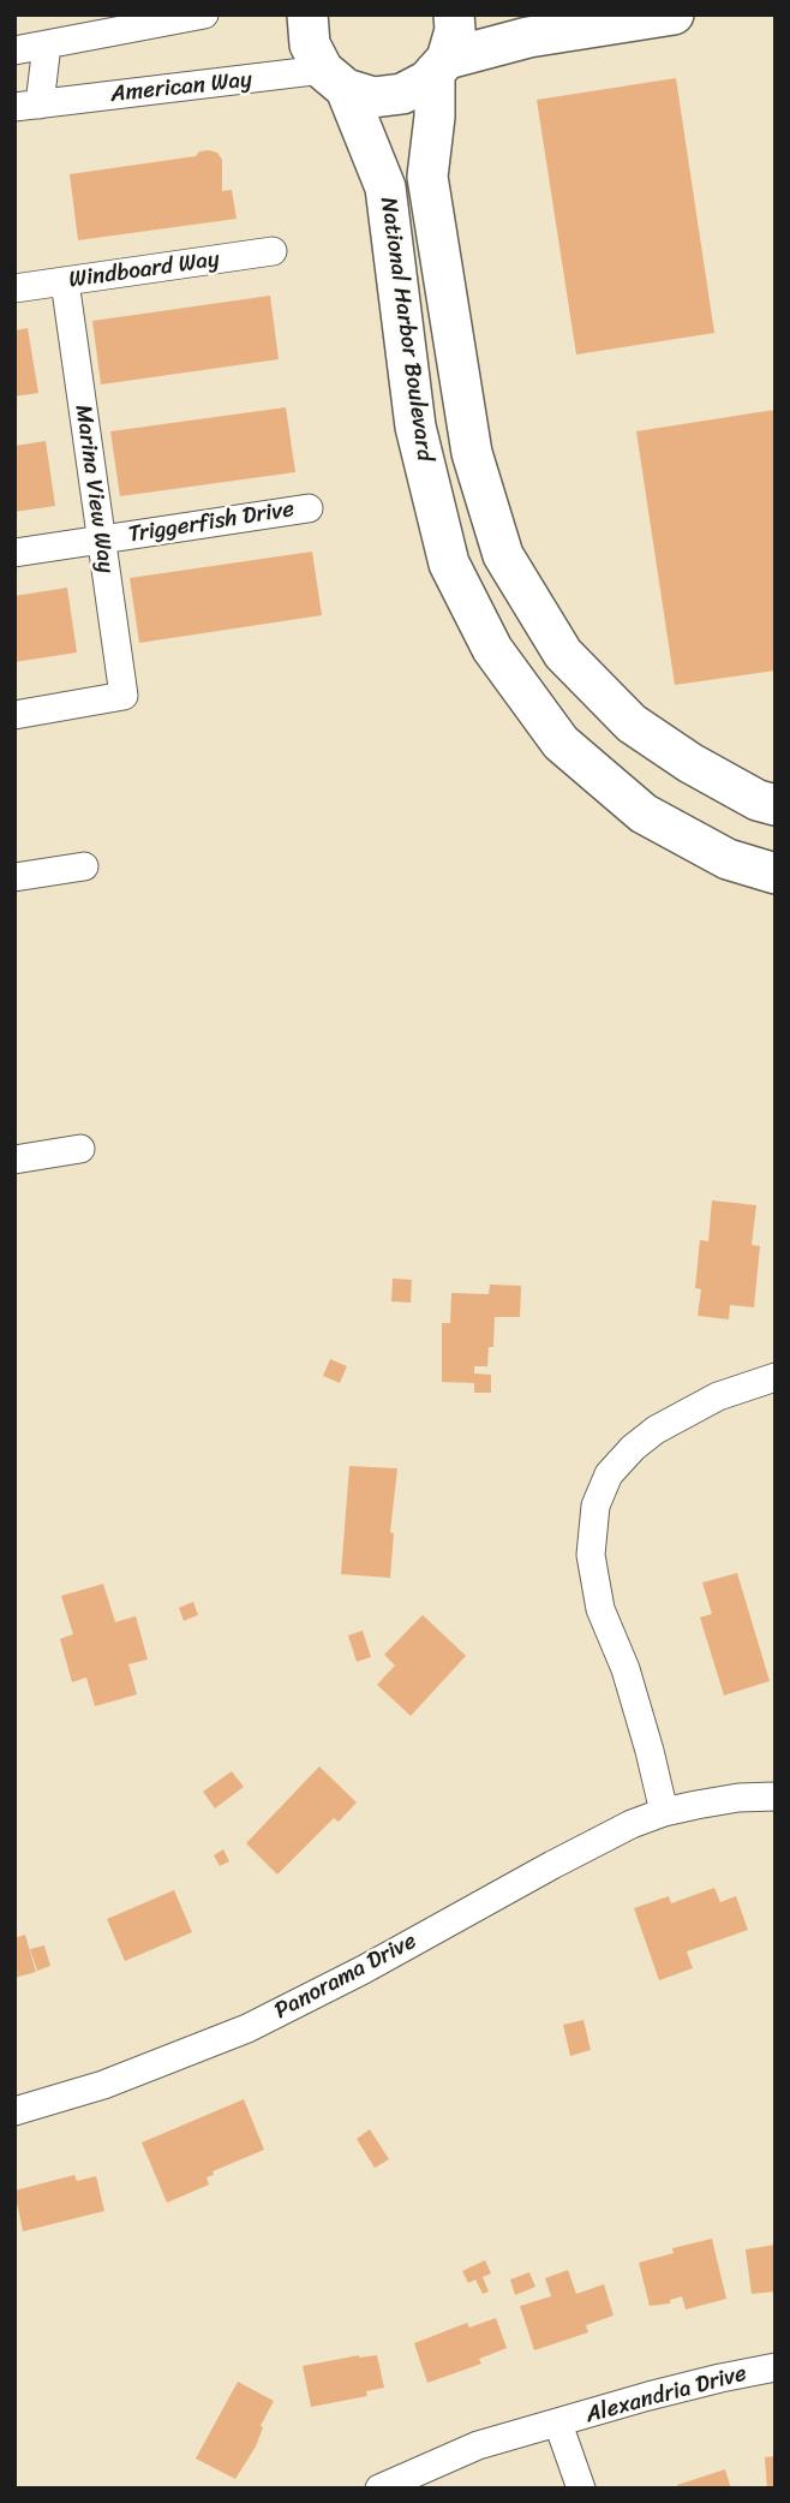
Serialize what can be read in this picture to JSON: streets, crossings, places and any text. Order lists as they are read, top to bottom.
{
  "streets": {
    "main road": ["National Harbor Boulevard"],
    "street": [
      "American Way",
      "Windboard Way",
      "Marina View Way",
      "Triggerfish Drive",
      "Panorama Drive",
      "Alexandria Drive"
    ]
  },
  "crossings": [
    ["American Way", "National Harbor Boulevard"],
    ["Windboard Way", "Marina View Way"],
    ["Marina View Way", "Triggerfish Drive"]
  ]
}
